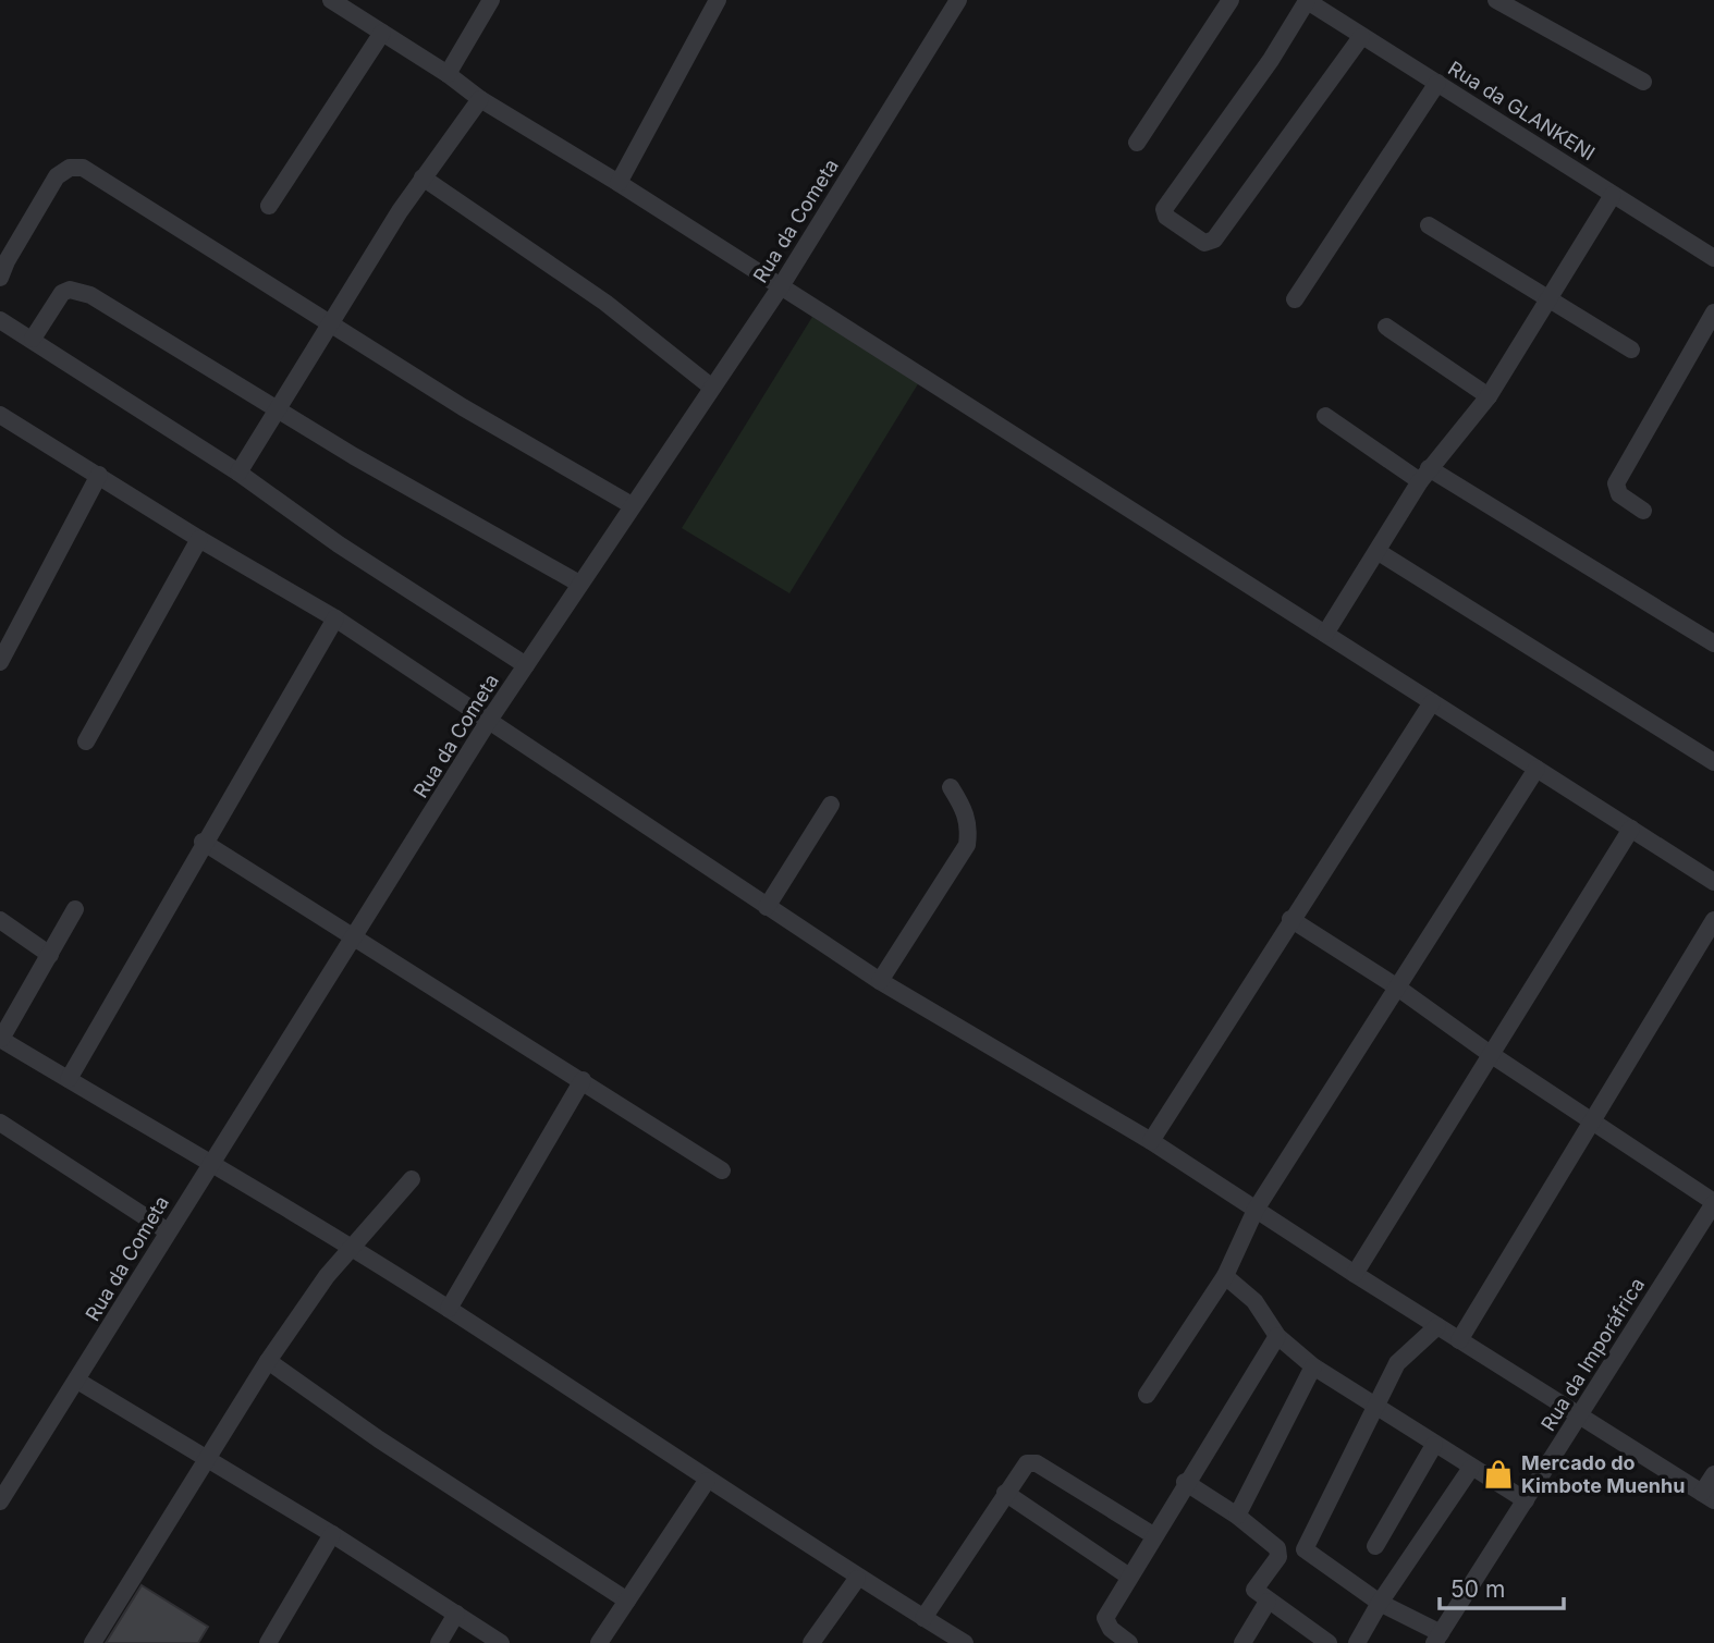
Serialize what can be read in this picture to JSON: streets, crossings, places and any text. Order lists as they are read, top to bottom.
{
  "streets": {
    "street": ["Rua da GLANKENI", "Rua da Cometa", "Rua da Imporáfrica"]
  },
  "places": {
    "shop": ["Mercado do Kimbote Muenhu"]
  },
  "scale_bar": "50 m"
}
